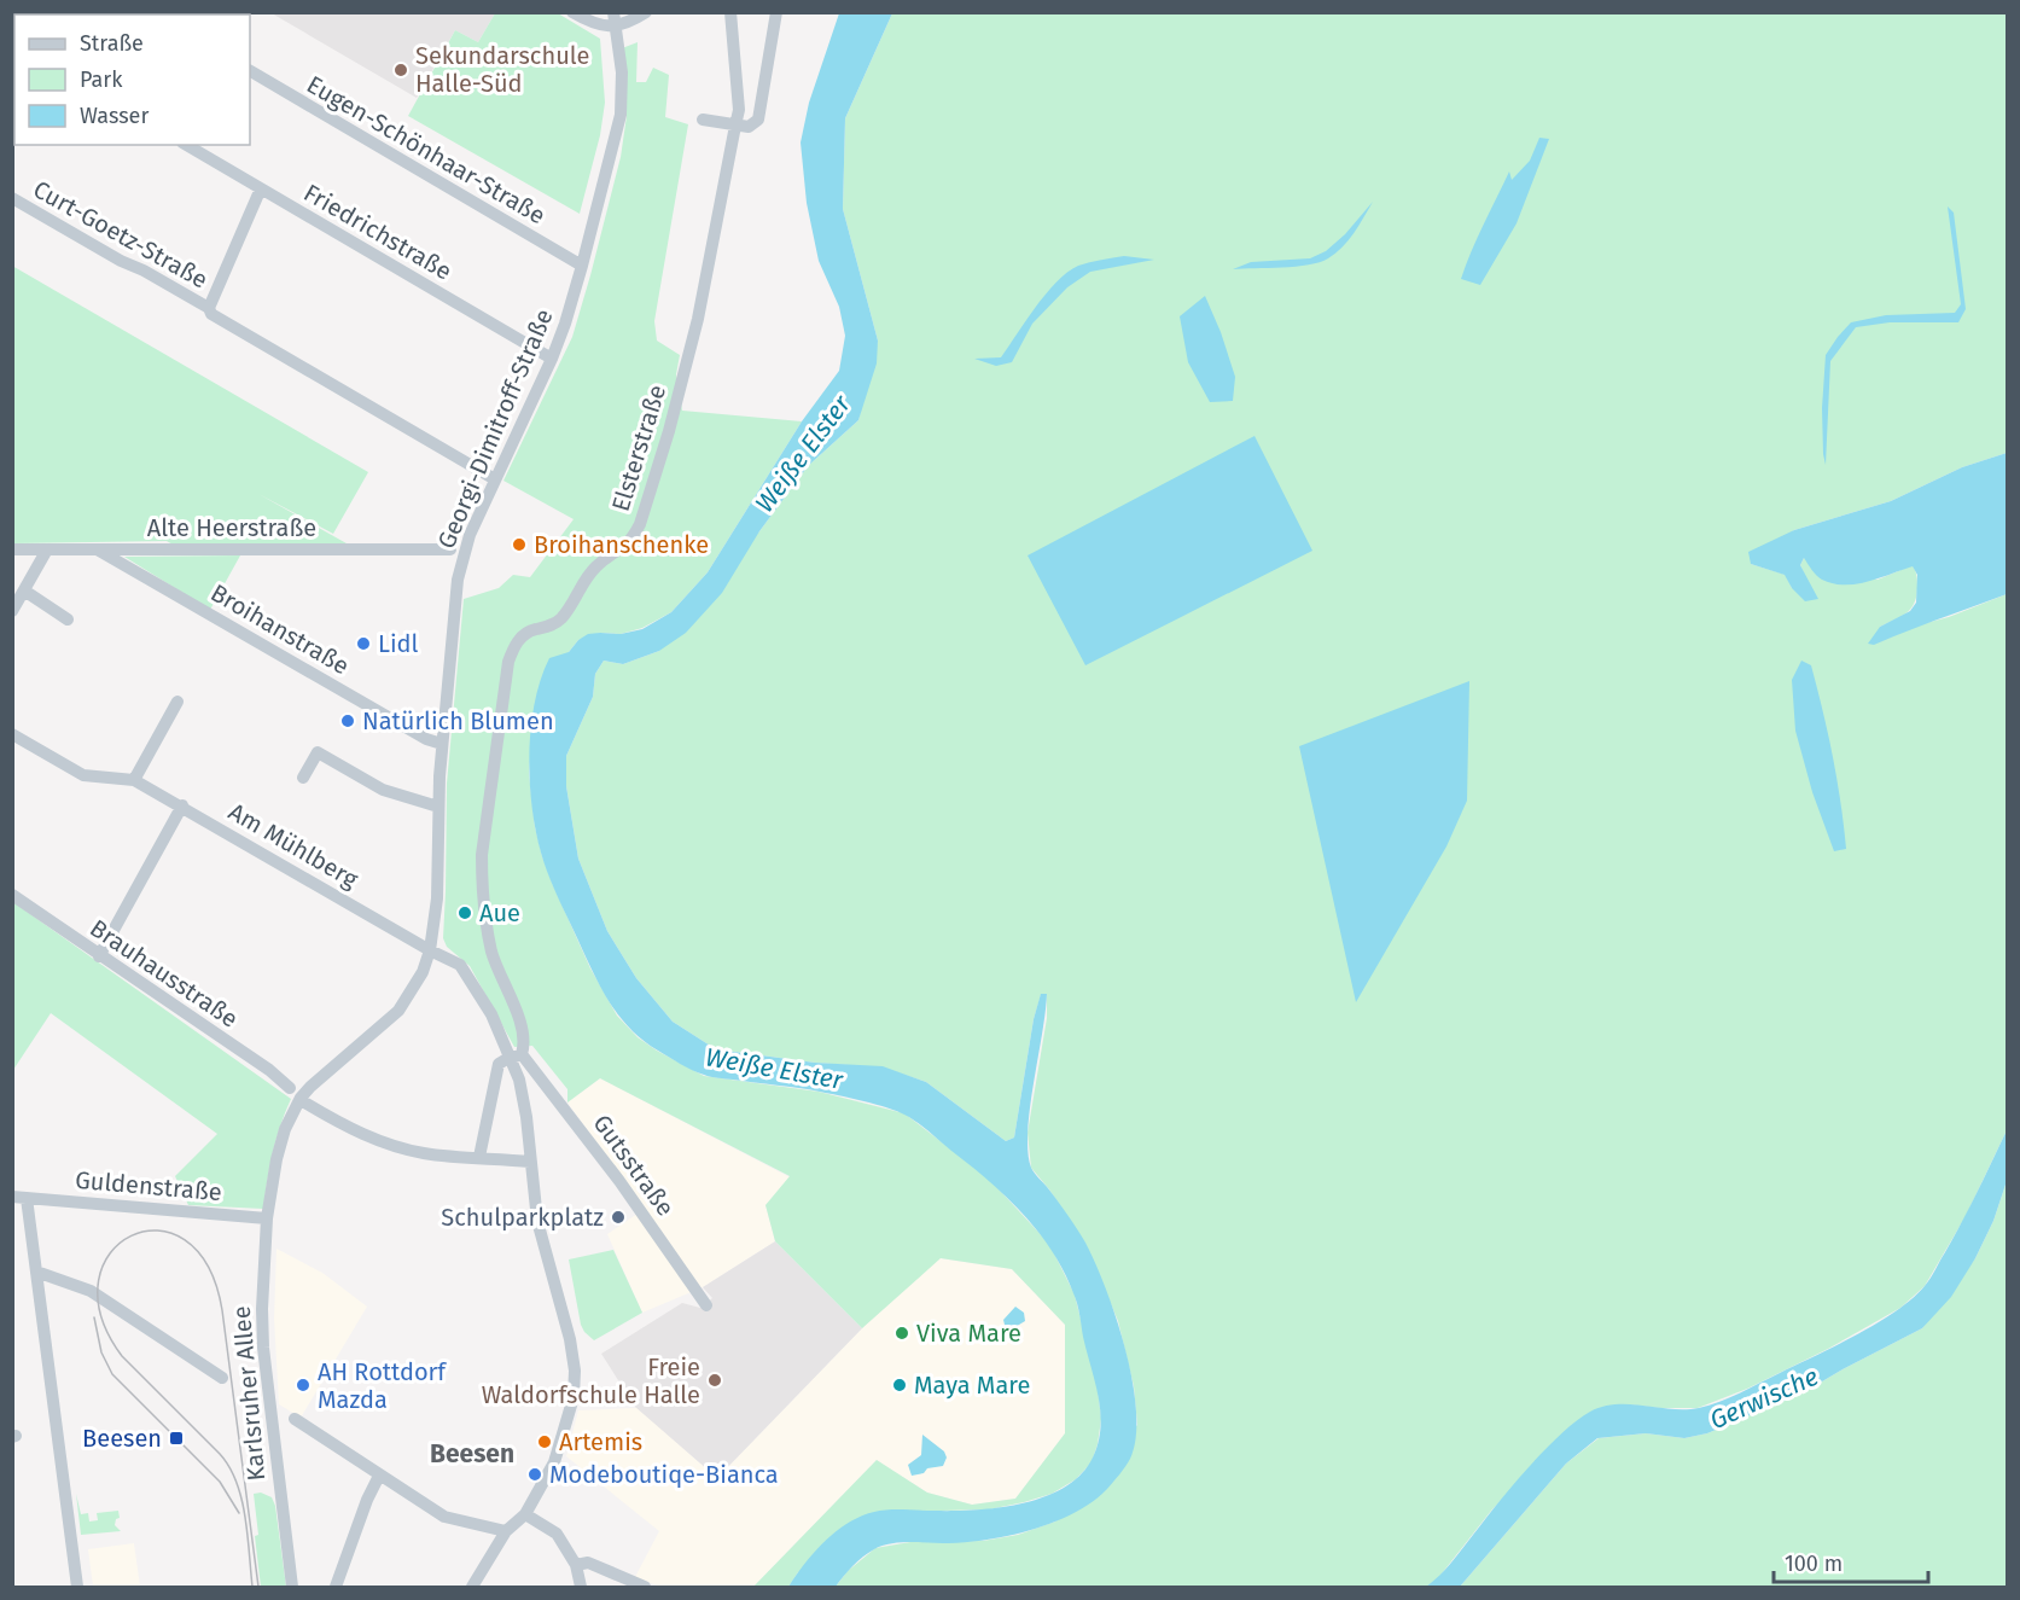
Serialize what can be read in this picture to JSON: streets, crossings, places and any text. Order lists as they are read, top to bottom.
{
  "streets": {
    "street": [
      "Eugen-Schönhaar-Straße",
      "Friedrichstraße",
      "Curt-Goetz-Straße",
      "Georgi-Dimitroff-Straße",
      "Elsterstraße",
      "Alte Heerstraße",
      "Broihanstraße",
      "Am Mühlberg",
      "Brauhausstraße",
      "Gutsstraße",
      "Guldenstraße",
      "Karlsruher Allee"
    ]
  },
  "crossings": [
    ["Eugen-Schönhaar-Straße", "Georgi-Dimitroff-Straße"],
    ["Friedrichstraße", "Georgi-Dimitroff-Straße"],
    ["Curt-Goetz-Straße", "Georgi-Dimitroff-Straße"],
    ["Georgi-Dimitroff-Straße", "Broihanstraße"],
    ["Georgi-Dimitroff-Straße", "Am Mühlberg"],
    ["Georgi-Dimitroff-Straße", "Karlsruher Allee"],
    ["Elsterstraße", "Gutsstraße"],
    ["Alte Heerstraße", "Broihanstraße"],
    ["Am Mühlberg", "Karlsruher Allee"],
    ["Guldenstraße", "Karlsruher Allee"]
  ],
  "districts": ["Beesen"],
  "water": ["Weiße Elster", "Gerwische"],
  "places": {
    "other": [
      "Sekundarschule Halle-Süd",
      "Broihanschenke",
      "Lidl",
      "Natürlich Blumen",
      "Aue",
      "Schulparkplatz",
      "Viva Mare",
      "Freie Waldorfschule Halle",
      "AH Rottdorf Mazda",
      "Maya Mare",
      "Artemis",
      "Modeboutiqe-Bianca"
    ],
    "transit": ["Beesen"]
  },
  "legend": ["Straße", "Park", "Wasser"],
  "scale_bar": "100 m"
}
